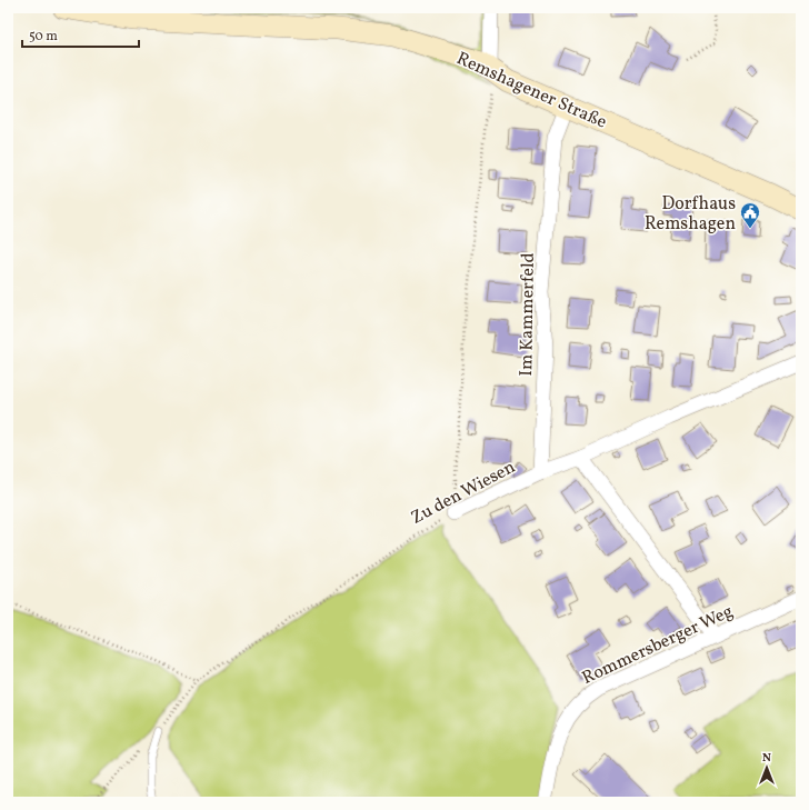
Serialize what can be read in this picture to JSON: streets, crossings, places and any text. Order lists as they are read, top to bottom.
{
  "streets": {
    "street": [
      "Remshagener Straße",
      "Im Kammerfeld",
      "Zu den Wiesen",
      "Rommersberger Weg"
    ]
  },
  "crossings": [
    ["Remshagener Straße", "Im Kammerfeld"],
    ["Im Kammerfeld", "Zu den Wiesen"]
  ],
  "places": {
    "public building": ["Dorfhaus Remshagen"]
  },
  "scale_bar": "50 m",
  "north": "top"
}
